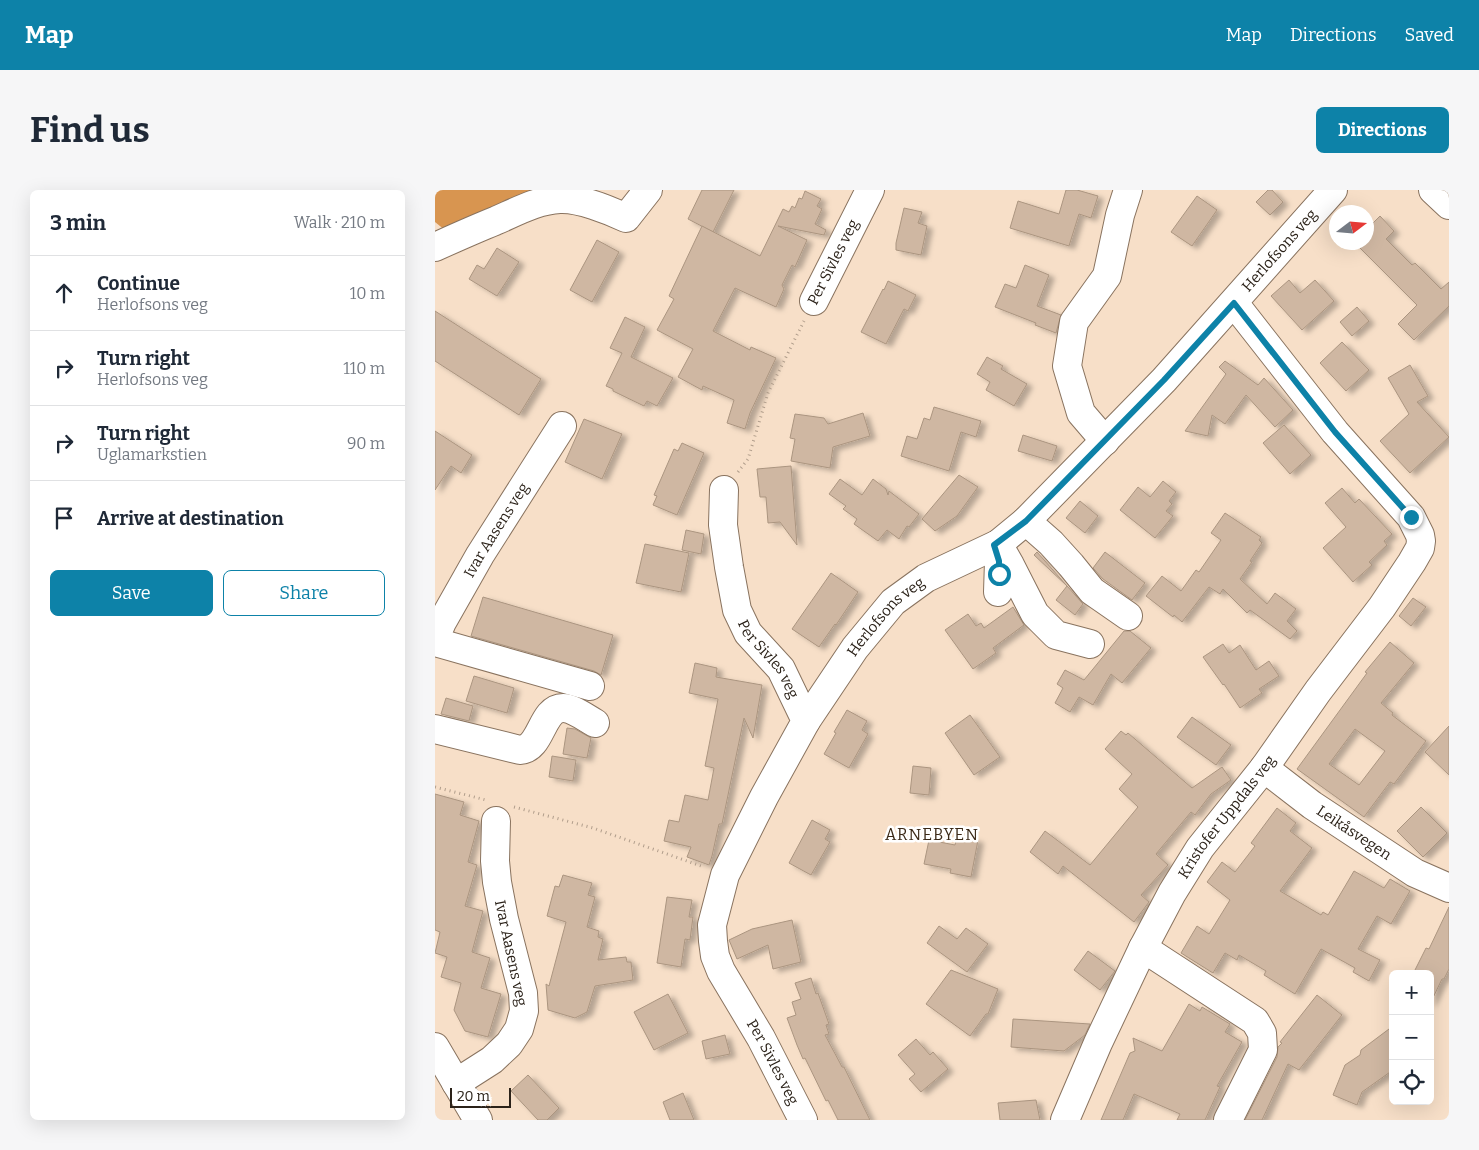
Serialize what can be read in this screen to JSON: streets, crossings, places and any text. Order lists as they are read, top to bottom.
{
  "streets": {
    "street": [
      "Herlofsons veg",
      "Per Sivles veg",
      "Ivar Aasens veg",
      "Kristofer Uppdals veg",
      "Leikåsvegen"
    ]
  },
  "crossings": [
    ["Herlofsons veg", "Per Sivles veg"],
    ["Herlofsons veg", "Kristofer Uppdals veg"],
    ["Kristofer Uppdals veg", "Leikåsvegen"]
  ],
  "districts": ["ARNEBYEN"],
  "scale_bar": "20 m",
  "north": "right",
  "page": {
    "header": "Map",
    "nav": ["Map", "Directions", "Saved"],
    "buttons": [
      "Directions",
      ["Save", "Share"]
    ],
    "title": "Find us",
    "heading": ["3 min", "Walk · 210 m"],
    "list": [
      ["Continue", "Herlofsons veg", "10 m"],
      ["Turn right", "Herlofsons veg", "110 m"],
      ["Turn right", "Uglamarkstien", "90 m"],
      "Arrive at destination"
    ],
    "map_buttons": ["+", "−"],
    "scale": "20 m"
  }
}
